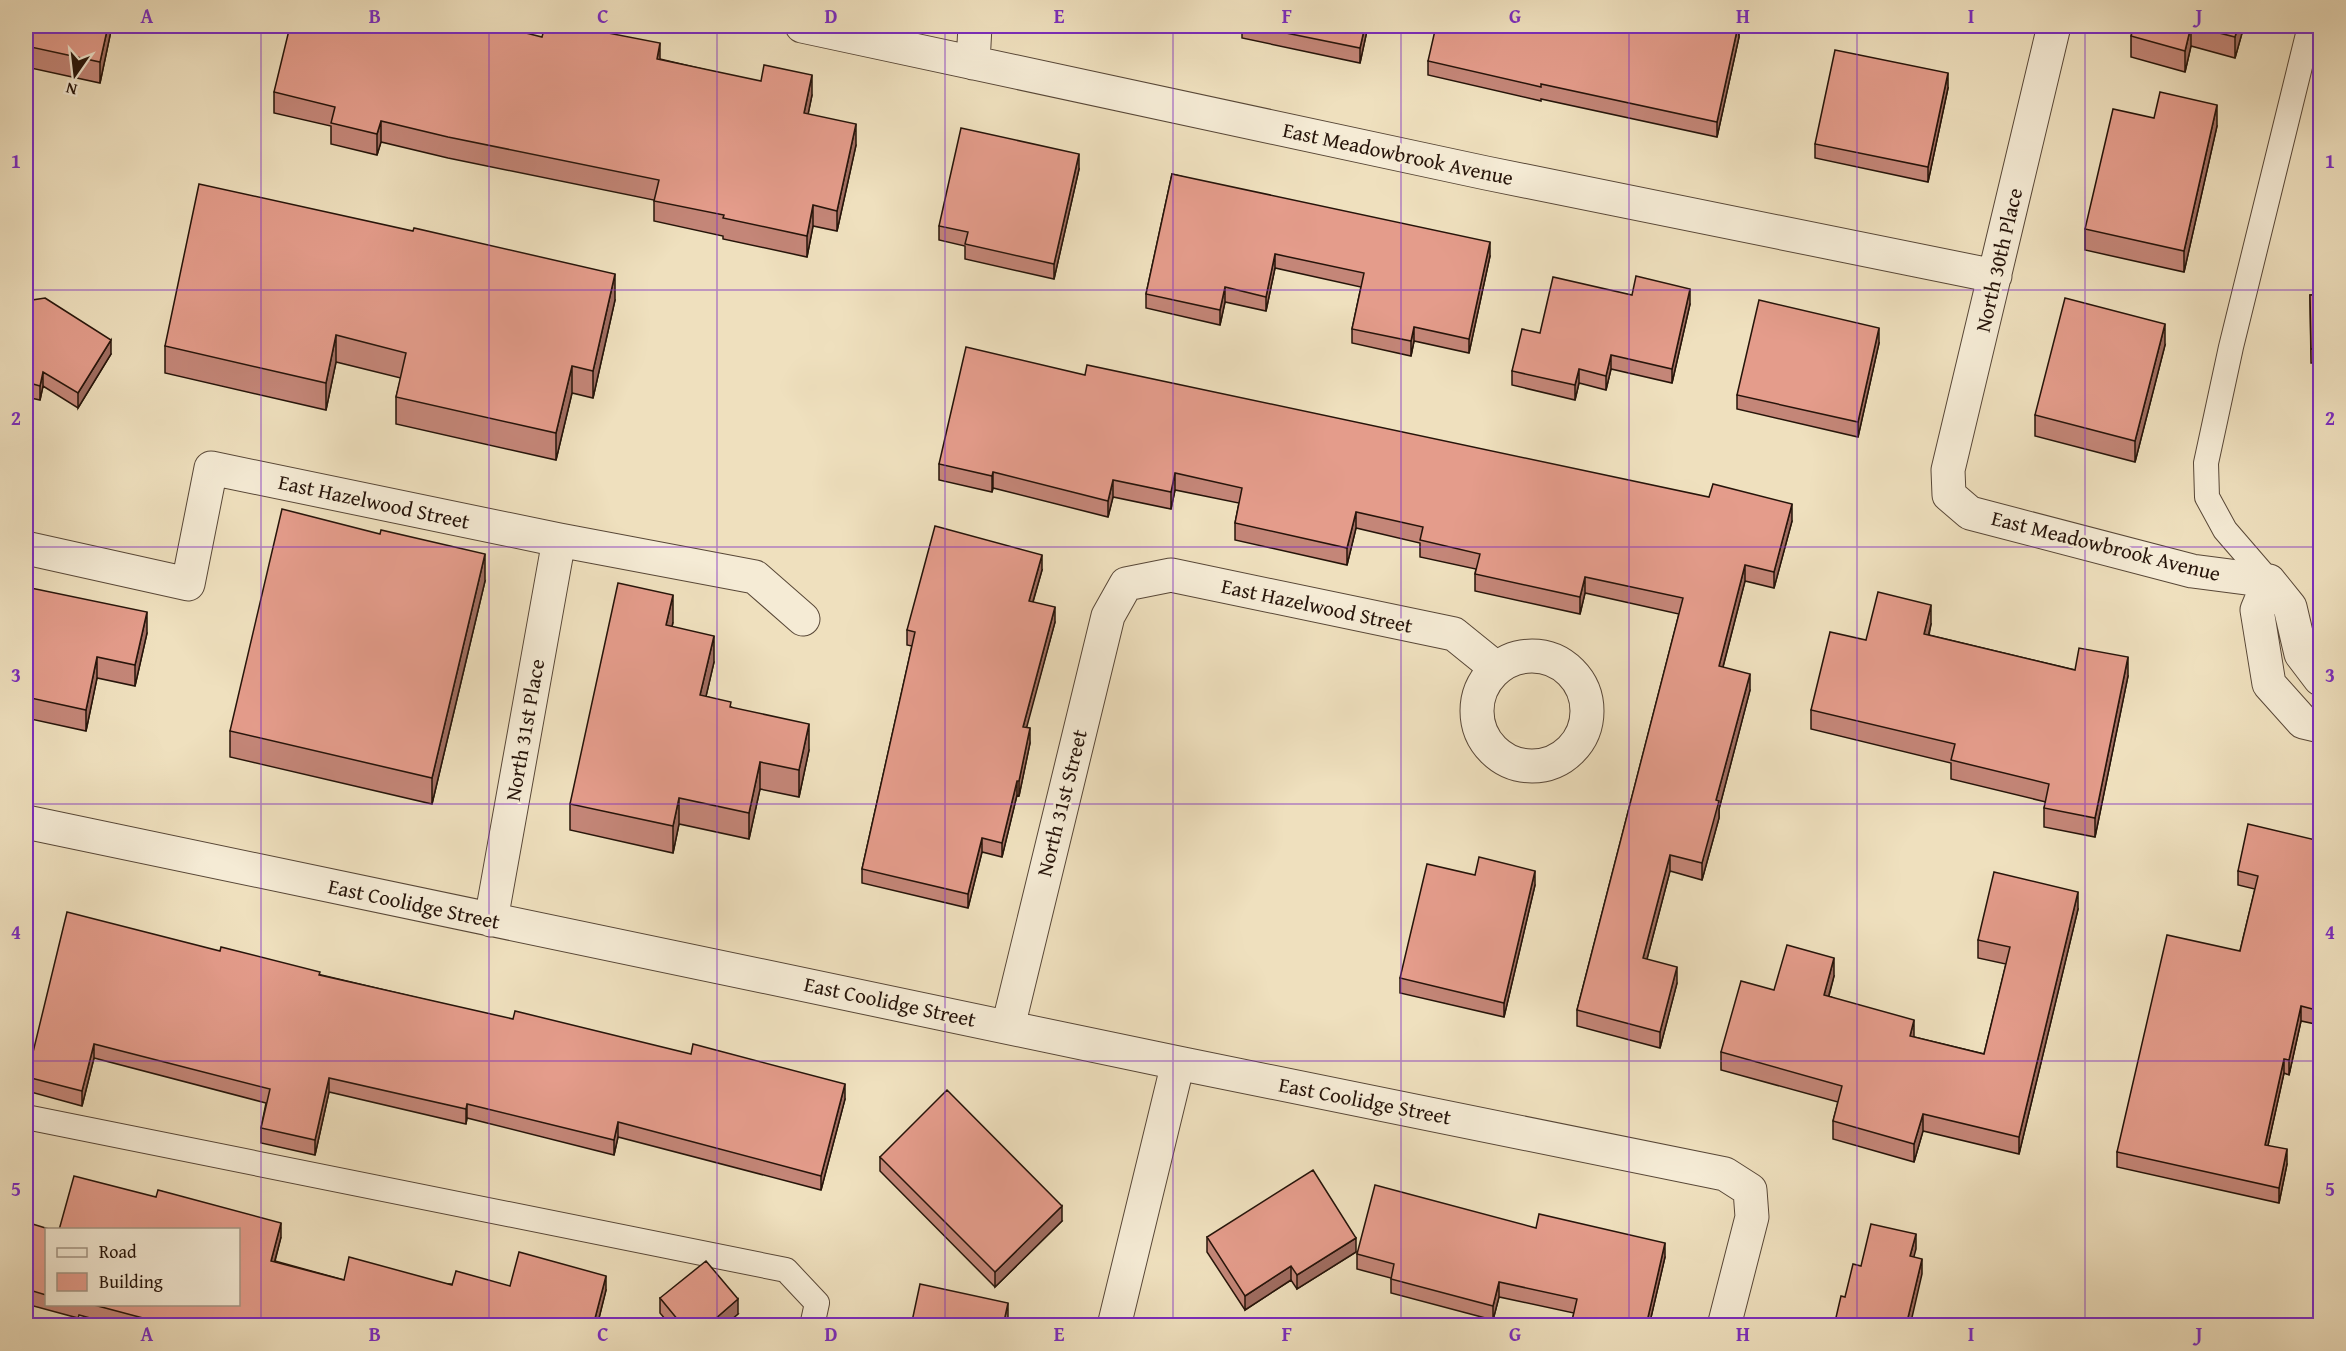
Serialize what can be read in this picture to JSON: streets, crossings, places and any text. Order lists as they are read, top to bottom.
{
  "streets": {
    "street": [
      "East Meadowbrook Avenue",
      "North 30th Place",
      "East Hazelwood Street",
      "North 31st Place",
      "North 31st Street",
      "East Coolidge Street"
    ]
  },
  "crossings": [
    ["East Meadowbrook Avenue", "North 30th Place"],
    ["East Hazelwood Street", "North 31st Place"],
    ["East Hazelwood Street", "North 31st Street"],
    ["North 31st Place", "East Coolidge Street"],
    ["North 31st Street", "East Coolidge Street"]
  ],
  "legend": ["Road", "Building"],
  "north": "bottom",
  "grid": {
    "columns": [
      "A",
      "B",
      "C",
      "D",
      "E",
      "F",
      "G",
      "H",
      "I",
      "J"
    ],
    "rows": [
      "1",
      "2",
      "3",
      "4",
      "5"
    ]
  }
}
